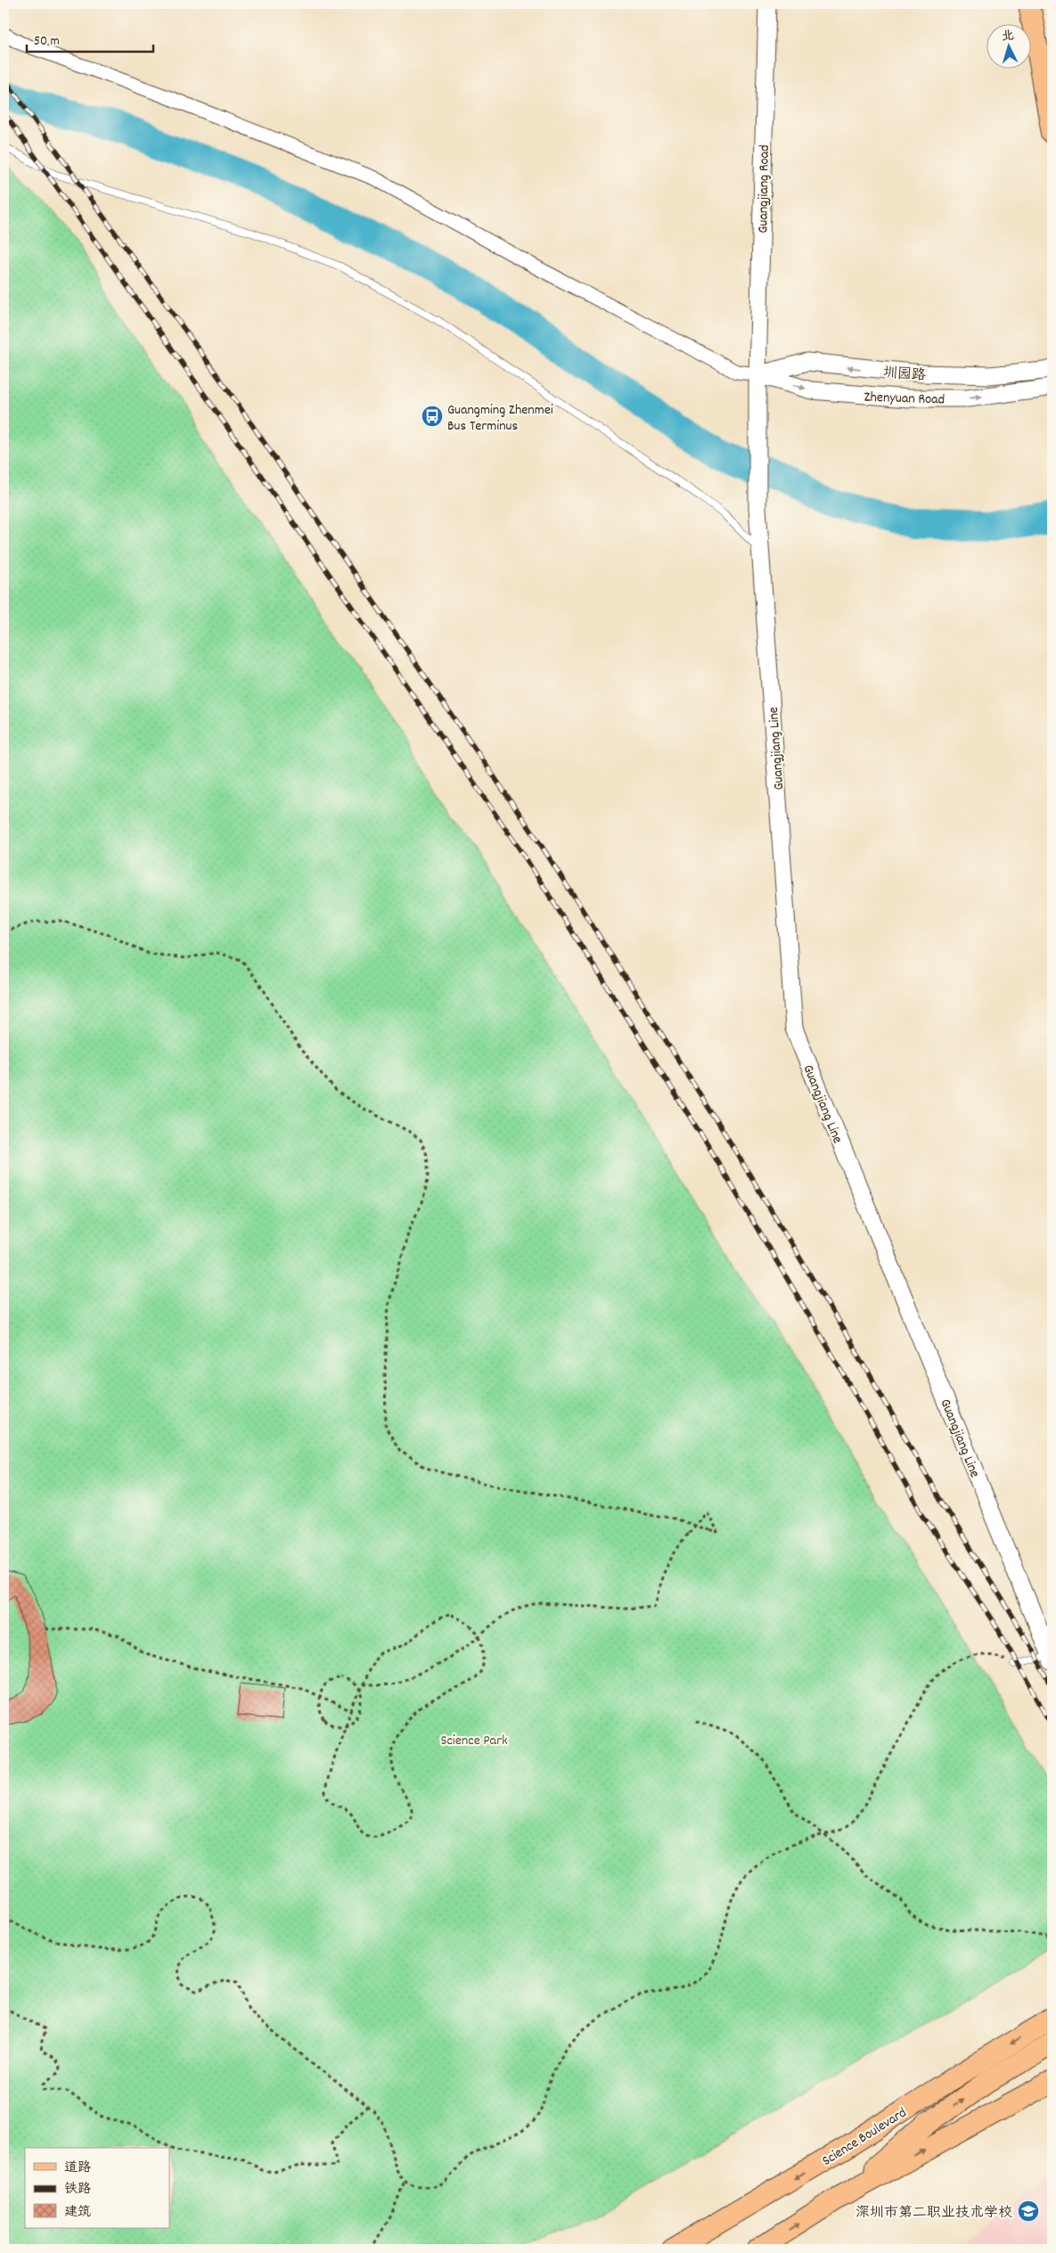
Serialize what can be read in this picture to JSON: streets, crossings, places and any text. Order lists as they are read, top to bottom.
{
  "streets": {
    "main road": ["Science Boulevard"],
    "street": [
      "Guangjiang Road",
      "圳园路",
      "Zhenyuan Road",
      "Guangjiang Line"
    ]
  },
  "crossings": [
    ["Guangjiang Road", "圳园路"],
    ["Guangjiang Road", "Zhenyuan Road"],
    ["Guangjiang Road", "Guangjiang Line"],
    ["圳园路", "Zhenyuan Road"],
    ["圳园路", "Guangjiang Line"],
    ["Zhenyuan Road", "Guangjiang Line"]
  ],
  "one_way": ["圳园路", "Zhenyuan Road"],
  "parks": ["Science Park"],
  "places": {
    "bus stop": ["Guangming Zhenmei Bus Terminus"],
    "school or university": ["深圳市第二职业技术学校"]
  },
  "legend": ["道路", "铁路", "建筑"],
  "scale_bar": "50 m",
  "north": "top"
}
